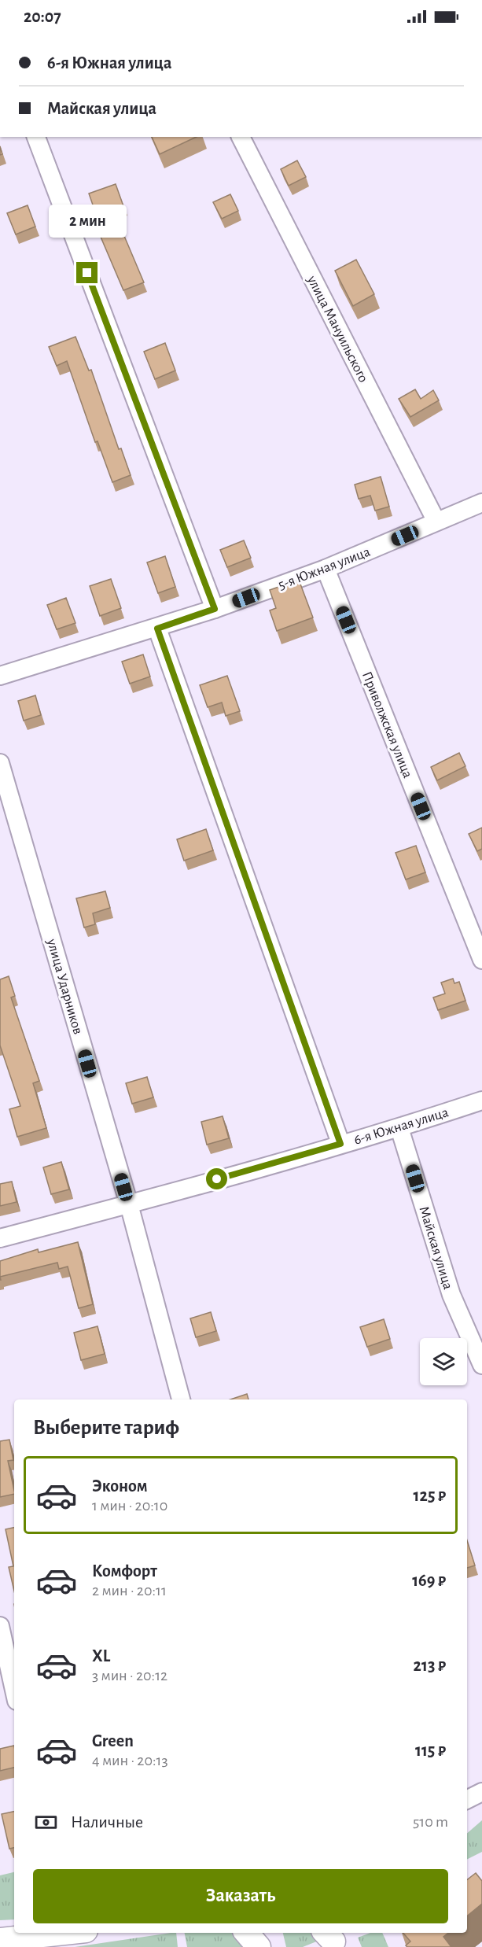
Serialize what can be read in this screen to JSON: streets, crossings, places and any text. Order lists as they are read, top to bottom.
{
  "streets": {
    "street": [
      "улица Мануильского",
      "5-я Южная улица",
      "Приволжская улица",
      "улица Ударников",
      "6-я Южная улица",
      "Майская улица"
    ]
  },
  "crossings": [
    ["улица Мануильского", "5-я Южная улица"],
    ["5-я Южная улица", "Приволжская улица"],
    ["улица Ударников", "6-я Южная улица"],
    ["6-я Южная улица", "Майская улица"]
  ],
  "page": {
    "status": "20:07",
    "banner": ["6-я Южная улица", "Майская улица"],
    "bubble": "2 мин",
    "heading": "Выберите тариф",
    "list": [
      {
        "name": "Эконом",
        "note": "1 мин · 20:10",
        "value": "125 ₽"
      },
      {
        "name": "Комфорт",
        "note": "2 мин · 20:11",
        "value": "169 ₽"
      },
      {
        "name": "XL",
        "note": "3 мин · 20:12",
        "value": "213 ₽"
      },
      {
        "name": "Green",
        "note": "4 мин · 20:13",
        "value": "115 ₽"
      }
    ],
    "pay": ["Наличные", "510 m"],
    "buttons": "Заказать"
  }
}
